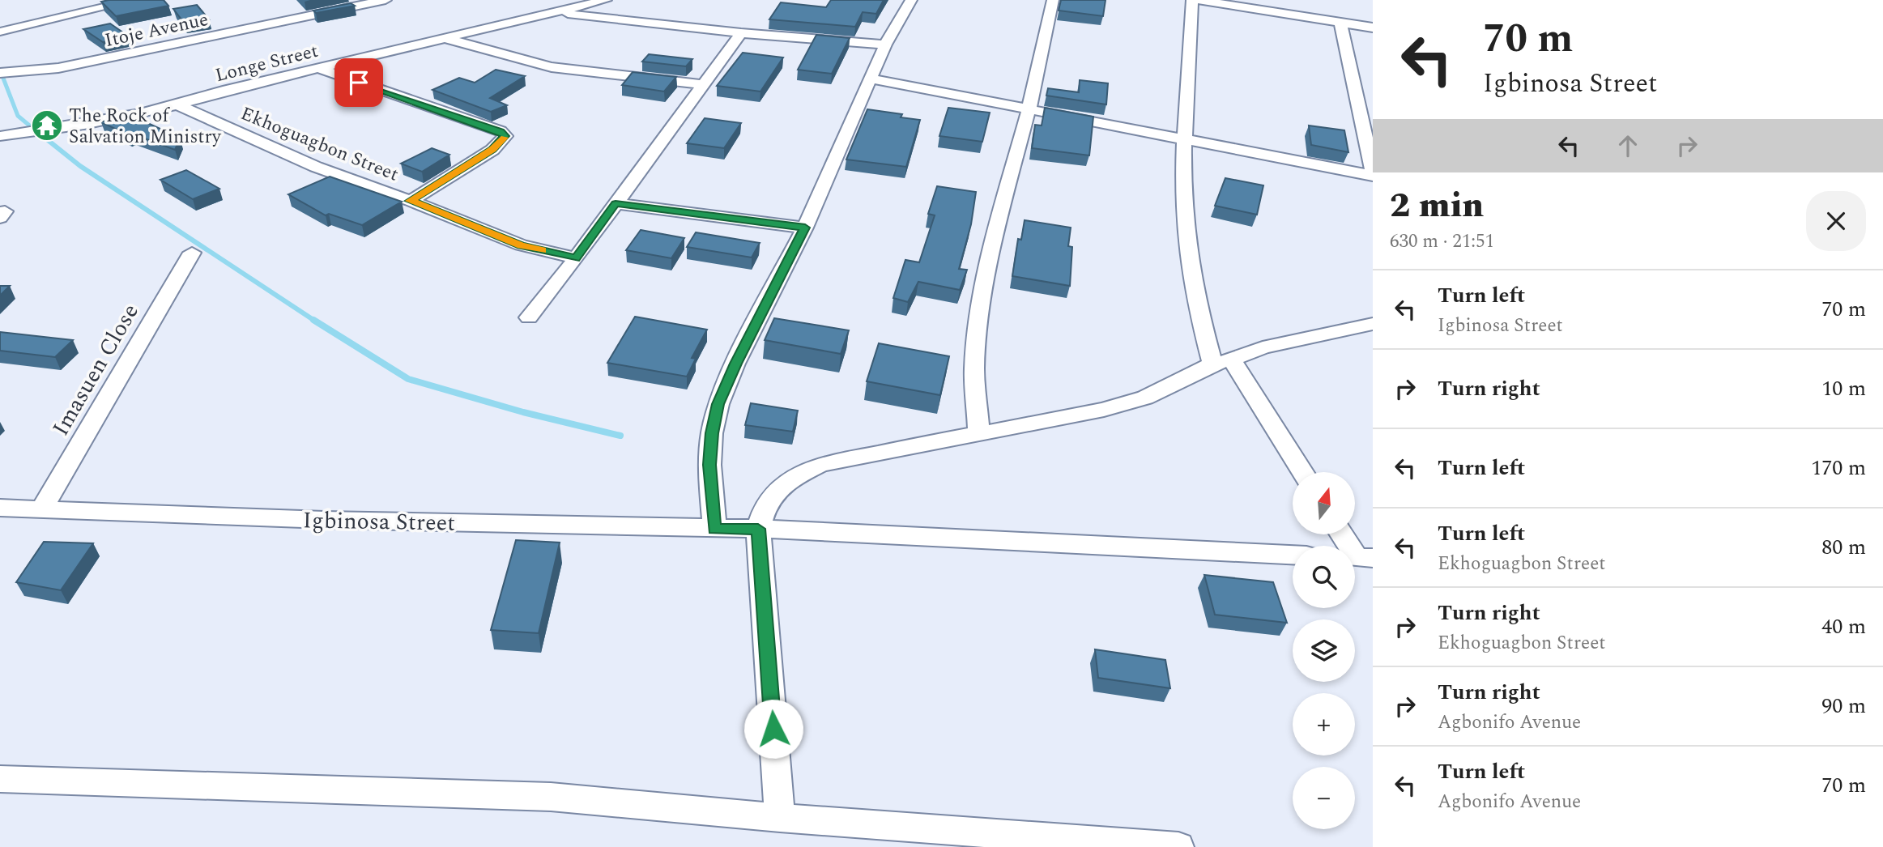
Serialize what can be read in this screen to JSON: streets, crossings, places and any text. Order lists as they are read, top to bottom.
{
  "streets": {
    "street": [
      "Itoje Avenue",
      "Longe Street",
      "Ekhoguagbon Street",
      "Imasuen Close",
      "Igbinosa Street"
    ]
  },
  "crossings": [
    ["Longe Street", "Ekhoguagbon Street"],
    ["Imasuen Close", "Igbinosa Street"]
  ],
  "places": {
    "temple": ["The Rock of Salvation Ministry"]
  },
  "north": "top",
  "page": {
    "turn": ["70 m", "Igbinosa Street"],
    "heading": ["2 min", "630 m · 21:51"],
    "list": [
      {
        "name": "Turn left",
        "note": "Igbinosa Street",
        "value": "70 m"
      },
      {
        "name": "Turn right",
        "value": "10 m"
      },
      {
        "name": "Turn left",
        "value": "170 m"
      },
      {
        "name": "Turn left",
        "note": "Ekhoguagbon Street",
        "value": "80 m"
      },
      {
        "name": "Turn right",
        "note": "Ekhoguagbon Street",
        "value": "40 m"
      },
      {
        "name": "Turn right",
        "note": "Agbonifo Avenue",
        "value": "90 m"
      },
      {
        "name": "Turn left",
        "note": "Agbonifo Avenue",
        "value": "70 m"
      }
    ],
    "map_buttons": ["+", "−"]
  }
}
